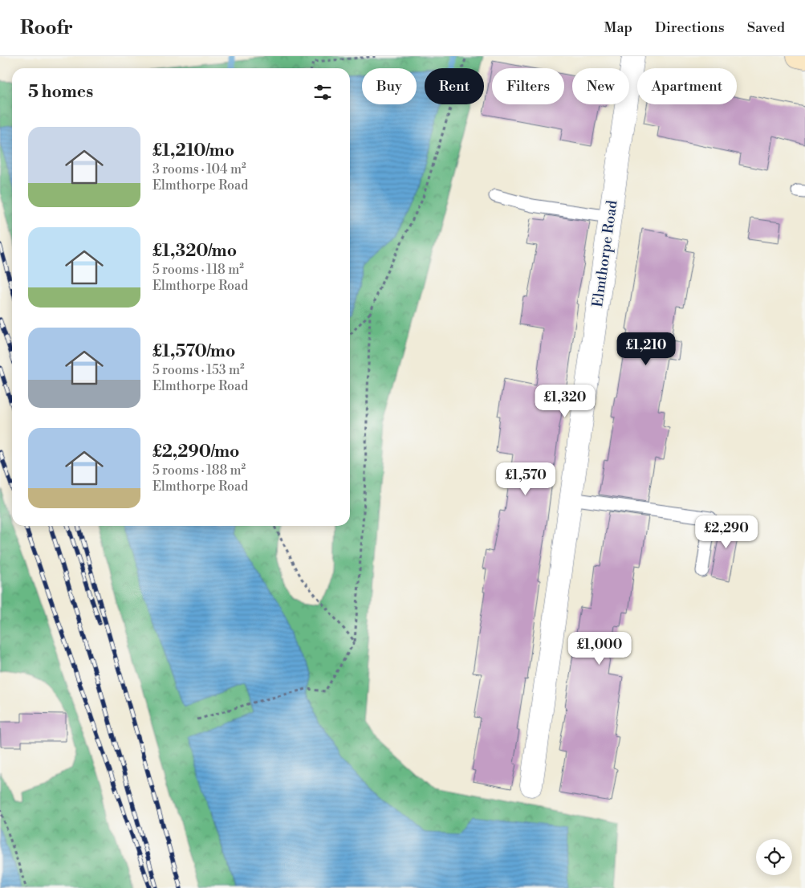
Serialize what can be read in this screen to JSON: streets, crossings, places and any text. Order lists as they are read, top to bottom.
{
  "streets": {
    "street": ["Elmthorpe Road"]
  },
  "page": {
    "header": "Roofr",
    "nav": ["Map", "Directions", "Saved"],
    "chip": [
      "Buy",
      "Rent",
      "Filters",
      "New",
      "Apartment"
    ],
    "heading": "5 homes",
    "list": [
      {
        "name": "£1,210/mo",
        "note": "3 rooms · 104 m² · Elmthorpe Road"
      },
      {
        "name": "£1,320/mo",
        "note": "5 rooms · 118 m² · Elmthorpe Road"
      },
      {
        "name": "£1,570/mo",
        "note": "5 rooms · 153 m² · Elmthorpe Road"
      },
      {
        "name": "£2,290/mo",
        "note": "5 rooms · 188 m² · Elmthorpe Road"
      }
    ],
    "price": [
      "£1,210",
      "£1,320",
      "£1,570",
      "£2,290",
      "£1,000"
    ]
  }
}
